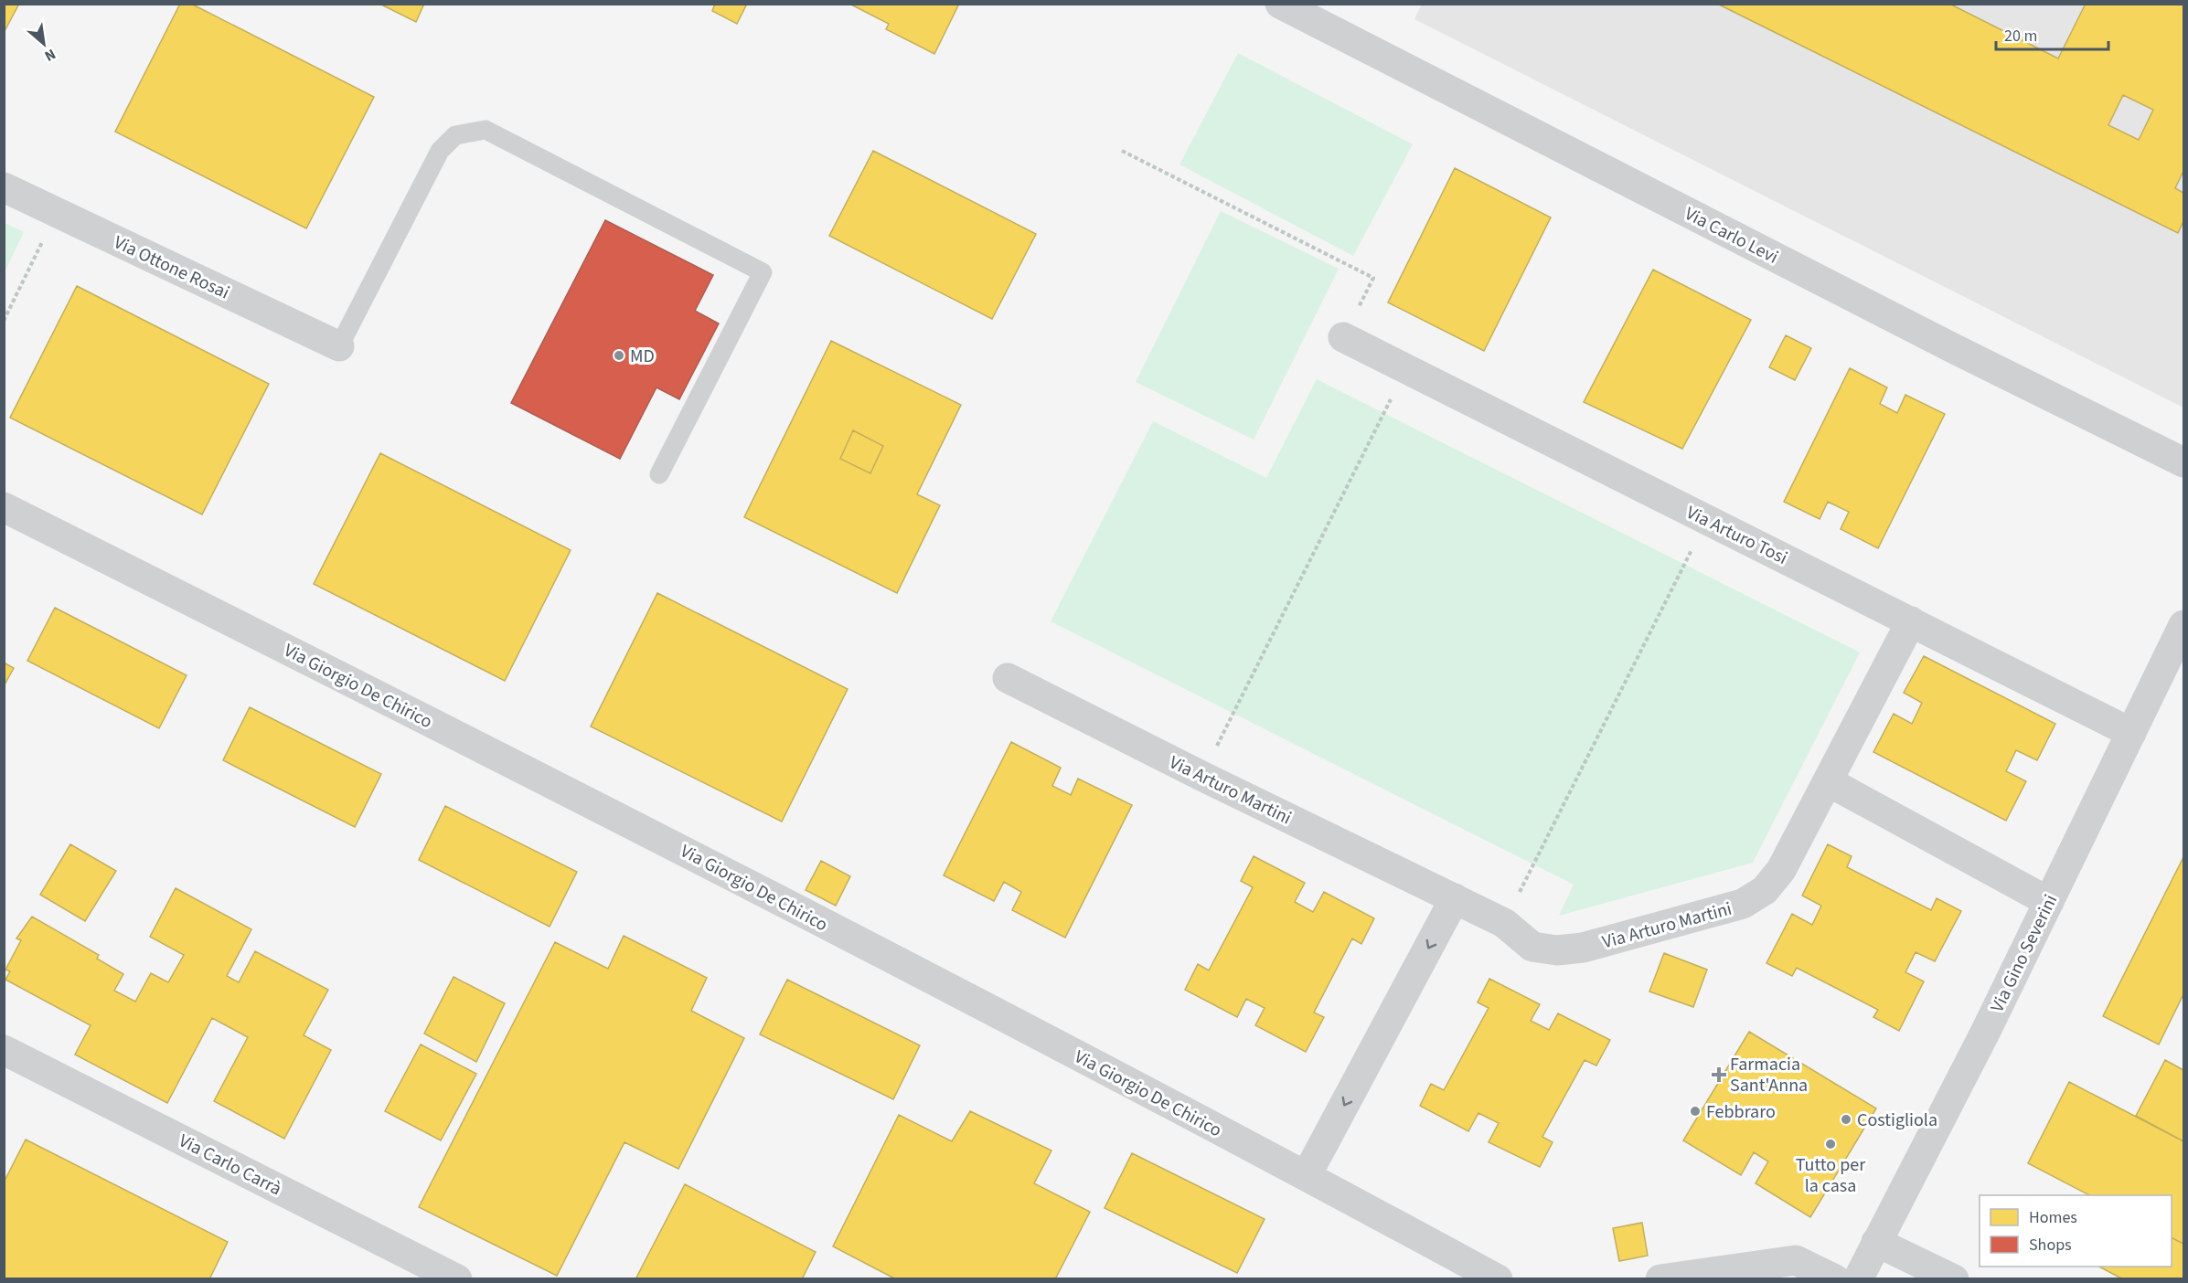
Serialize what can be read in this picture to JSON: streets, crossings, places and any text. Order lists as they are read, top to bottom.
{
  "streets": {
    "street": [
      "Via Carlo Levi",
      "Via Ottone Rosai",
      "Via Arturo Tosi",
      "Via Giorgio De Chirico",
      "Via Arturo Martini",
      "Via Gino Severini",
      "Via Carlo Carrà"
    ]
  },
  "crossings": [
    ["Via Arturo Tosi", "Via Arturo Martini"],
    ["Via Arturo Tosi", "Via Gino Severini"]
  ],
  "places": {
    "other": [
      "MD",
      "Febbraro",
      "Costigliola",
      "Tutto per la casa"
    ],
    "health": ["Farmacia Sant'Anna"]
  },
  "legend": ["Homes", "Shops"],
  "scale_bar": "20 m",
  "north": "bottom right"
}
